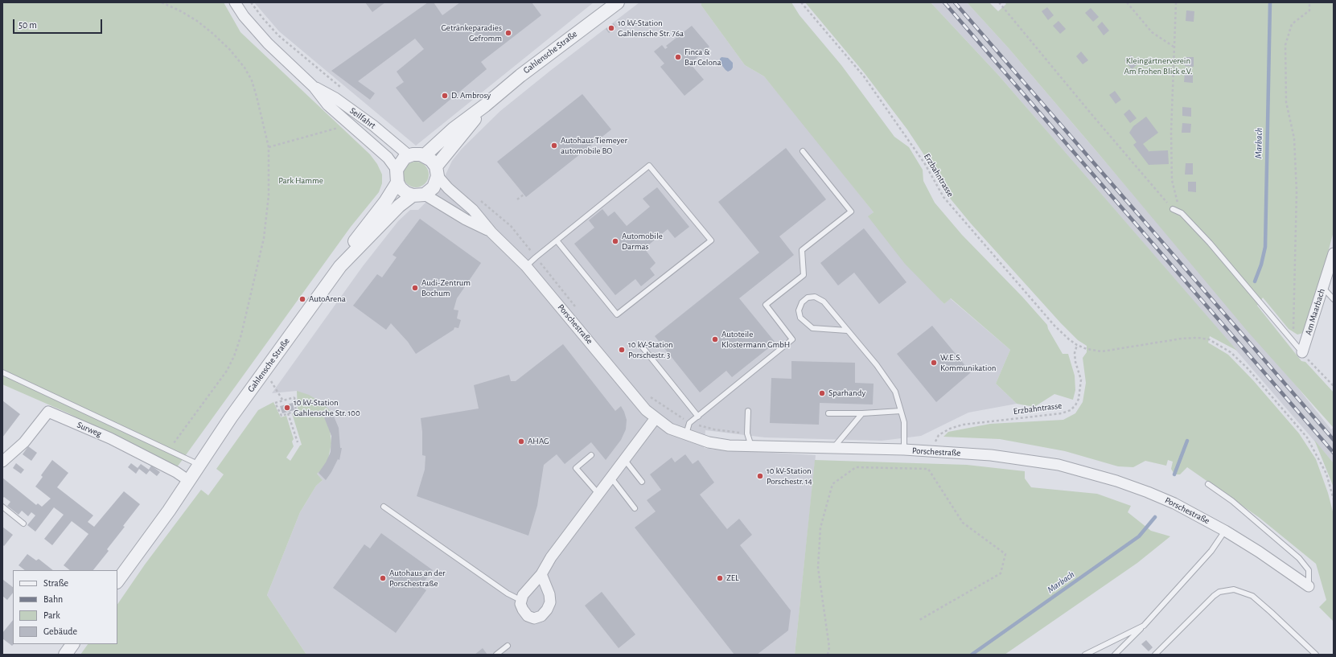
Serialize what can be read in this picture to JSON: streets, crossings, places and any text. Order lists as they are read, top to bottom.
{
  "streets": {
    "street": [
      "Gahlensche Straße",
      "Seilfahrt",
      "Am Maarbach",
      "Porschestraße",
      "Surweg"
    ],
    "path": ["Erzbahntrasse"]
  },
  "crossings": [
    ["Gahlensche Straße", "Seilfahrt"],
    ["Gahlensche Straße", "Porschestraße"],
    ["Gahlensche Straße", "Surweg"],
    ["Seilfahrt", "Porschestraße"],
    ["Erzbahntrasse", "Porschestraße"]
  ],
  "water": ["Marbach"],
  "parks": ["Kleingärtnerverein Am Frohen Blick e.V.", "Park Hamme"],
  "places": [
    "10 kV-Station Gahlensche Str. 76a",
    "Getränkeparadies Gefromm",
    "Finca & Bar Celona",
    "D. Ambrosy",
    "Autohaus Tiemeyer automobile BO",
    "Automobile Darmas",
    "Audi-Zentrum Bochum",
    "AutoArena",
    "Autoteile Klostermann GmbH",
    "10 kV-Station Porschestr. 3",
    "W.E.S. Kommunikation",
    "Sparhandy",
    "10 kV-Station Gahlensche Str. 100",
    "AHAG",
    "10 kV-Station Porschestr. 14",
    "Autohaus an der Porschestraße",
    "ZEL"
  ],
  "legend": [
    "Straße",
    "Bahn",
    "Park",
    "Gebäude"
  ],
  "scale_bar": "50 m"
}
